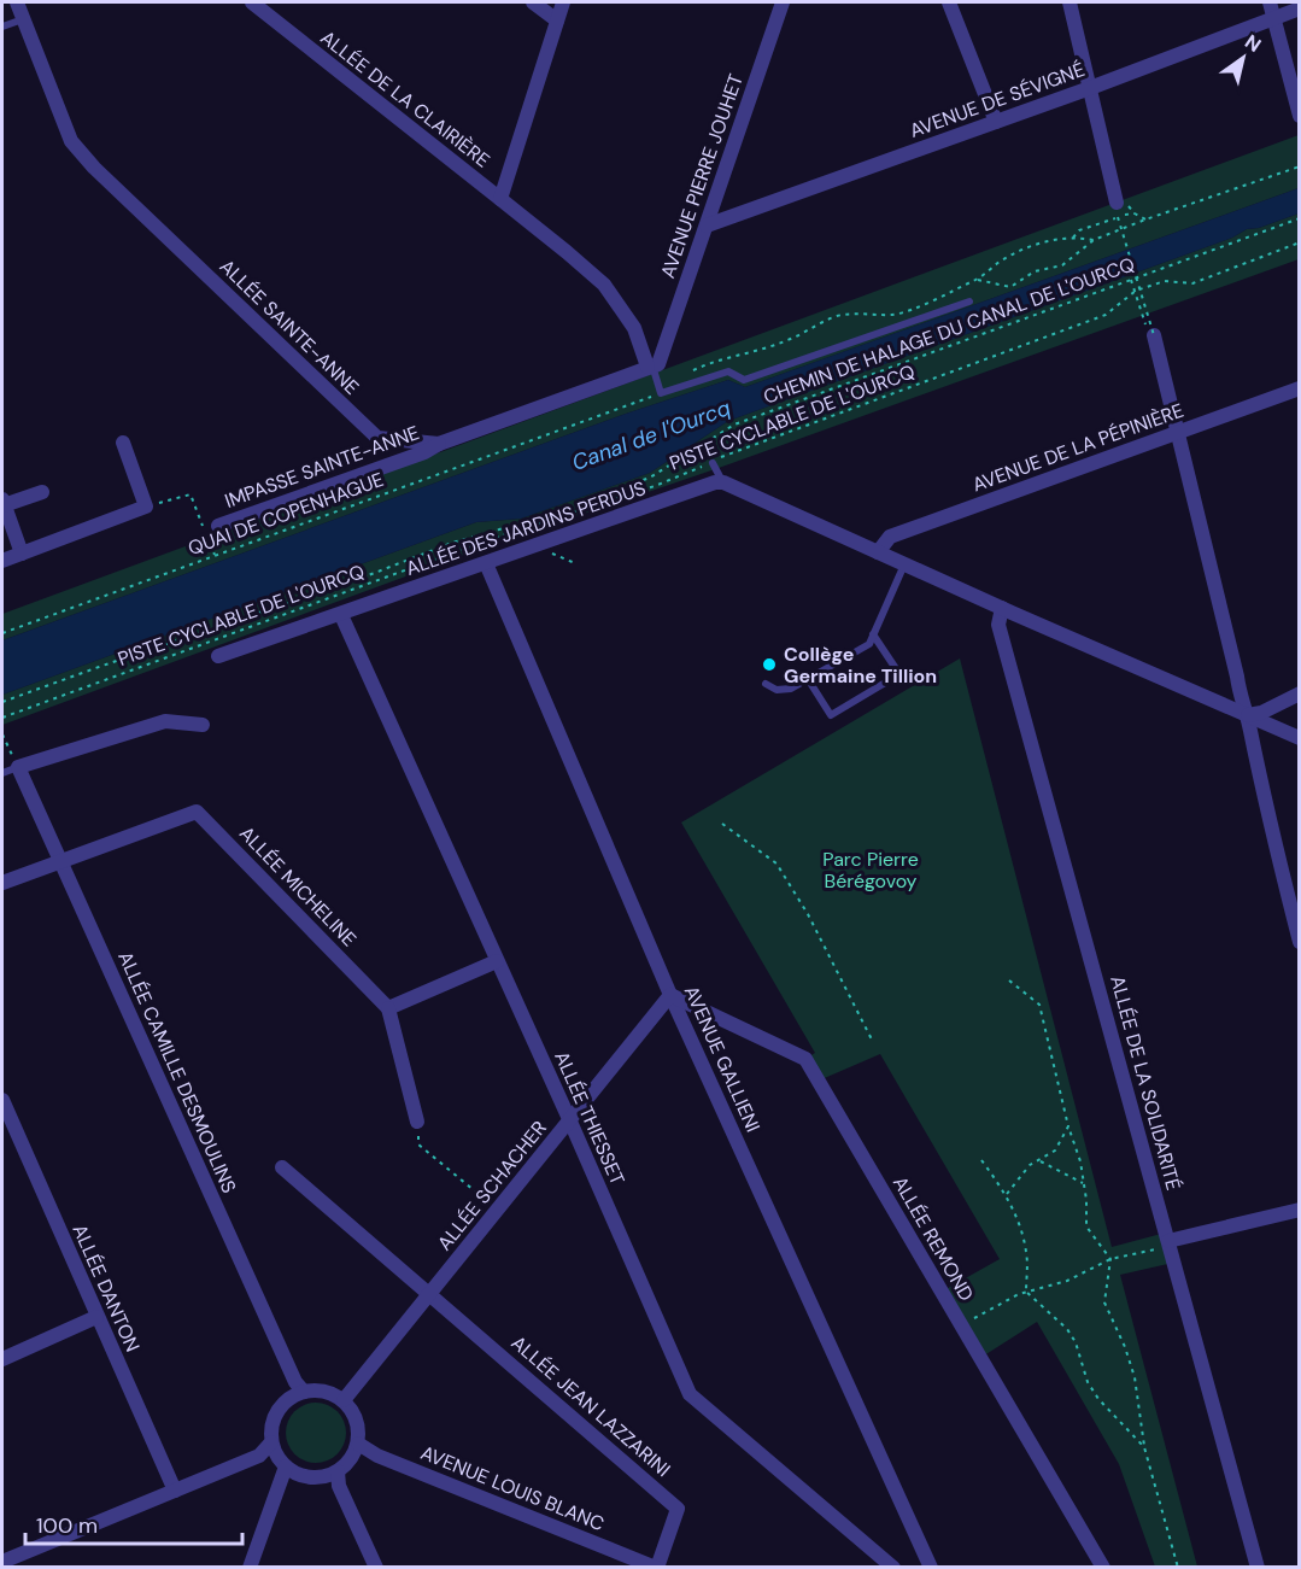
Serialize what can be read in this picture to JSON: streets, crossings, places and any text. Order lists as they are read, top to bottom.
{
  "streets": {
    "street": [
      "ALLÉE DE LA CLAIRIÈRE",
      "AVENUE DE SÉVIGNÉ",
      "AVENUE PIERRE JOUHET",
      "ALLÉE SAINTE-ANNE",
      "AVENUE DE LA PÉPINIÈRE",
      "IMPASSE SAINTE-ANNE",
      "ALLÉE DES JARDINS PERDUS",
      "ALLÉE MICHELINE",
      "AVENUE GALLIENI",
      "ALLÉE CAMILLE DESMOULINS",
      "ALLÉE DE LA SOLIDARITÉ",
      "ALLÉE THIESSET",
      "ALLÉE SCHACHER",
      "ALLÉE REMOND",
      "ALLÉE DANTON",
      "ALLÉE JEAN LAZZARINI",
      "AVENUE LOUIS BLANC"
    ],
    "path": ["CHEMIN DE HALAGE DU CANAL DE L'OURCQ", "PISTE CYCLABLE DE L'OURCQ", "QUAI DE COPENHAGUE"]
  },
  "crossings": [
    ["ALLÉE DE LA CLAIRIÈRE", "AVENUE PIERRE JOUHET"],
    ["ALLÉE DE LA CLAIRIÈRE", "ALLÉE SAINTE-ANNE"],
    ["AVENUE DE SÉVIGNÉ", "AVENUE PIERRE JOUHET"],
    ["AVENUE PIERRE JOUHET", "ALLÉE SAINTE-ANNE"],
    ["ALLÉE SAINTE-ANNE", "IMPASSE SAINTE-ANNE"],
    ["ALLÉE DES JARDINS PERDUS", "AVENUE GALLIENI"],
    ["ALLÉE DES JARDINS PERDUS", "ALLÉE THIESSET"],
    ["ALLÉE MICHELINE", "ALLÉE CAMILLE DESMOULINS"],
    ["AVENUE GALLIENI", "ALLÉE SCHACHER"],
    ["AVENUE GALLIENI", "ALLÉE REMOND"],
    ["ALLÉE CAMILLE DESMOULINS", "ALLÉE SCHACHER"],
    ["ALLÉE CAMILLE DESMOULINS", "AVENUE LOUIS BLANC"],
    ["ALLÉE THIESSET", "ALLÉE SCHACHER"],
    ["ALLÉE SCHACHER", "ALLÉE REMOND"],
    ["ALLÉE SCHACHER", "ALLÉE JEAN LAZZARINI"],
    ["ALLÉE SCHACHER", "AVENUE LOUIS BLANC"],
    ["ALLÉE JEAN LAZZARINI", "AVENUE LOUIS BLANC"]
  ],
  "water": ["Canal de l'Ourcq"],
  "parks": ["Parc Pierre Bérégovoy"],
  "places": ["Collège Germaine Tillion"],
  "scale_bar": "100 m",
  "north": "top right"
}
